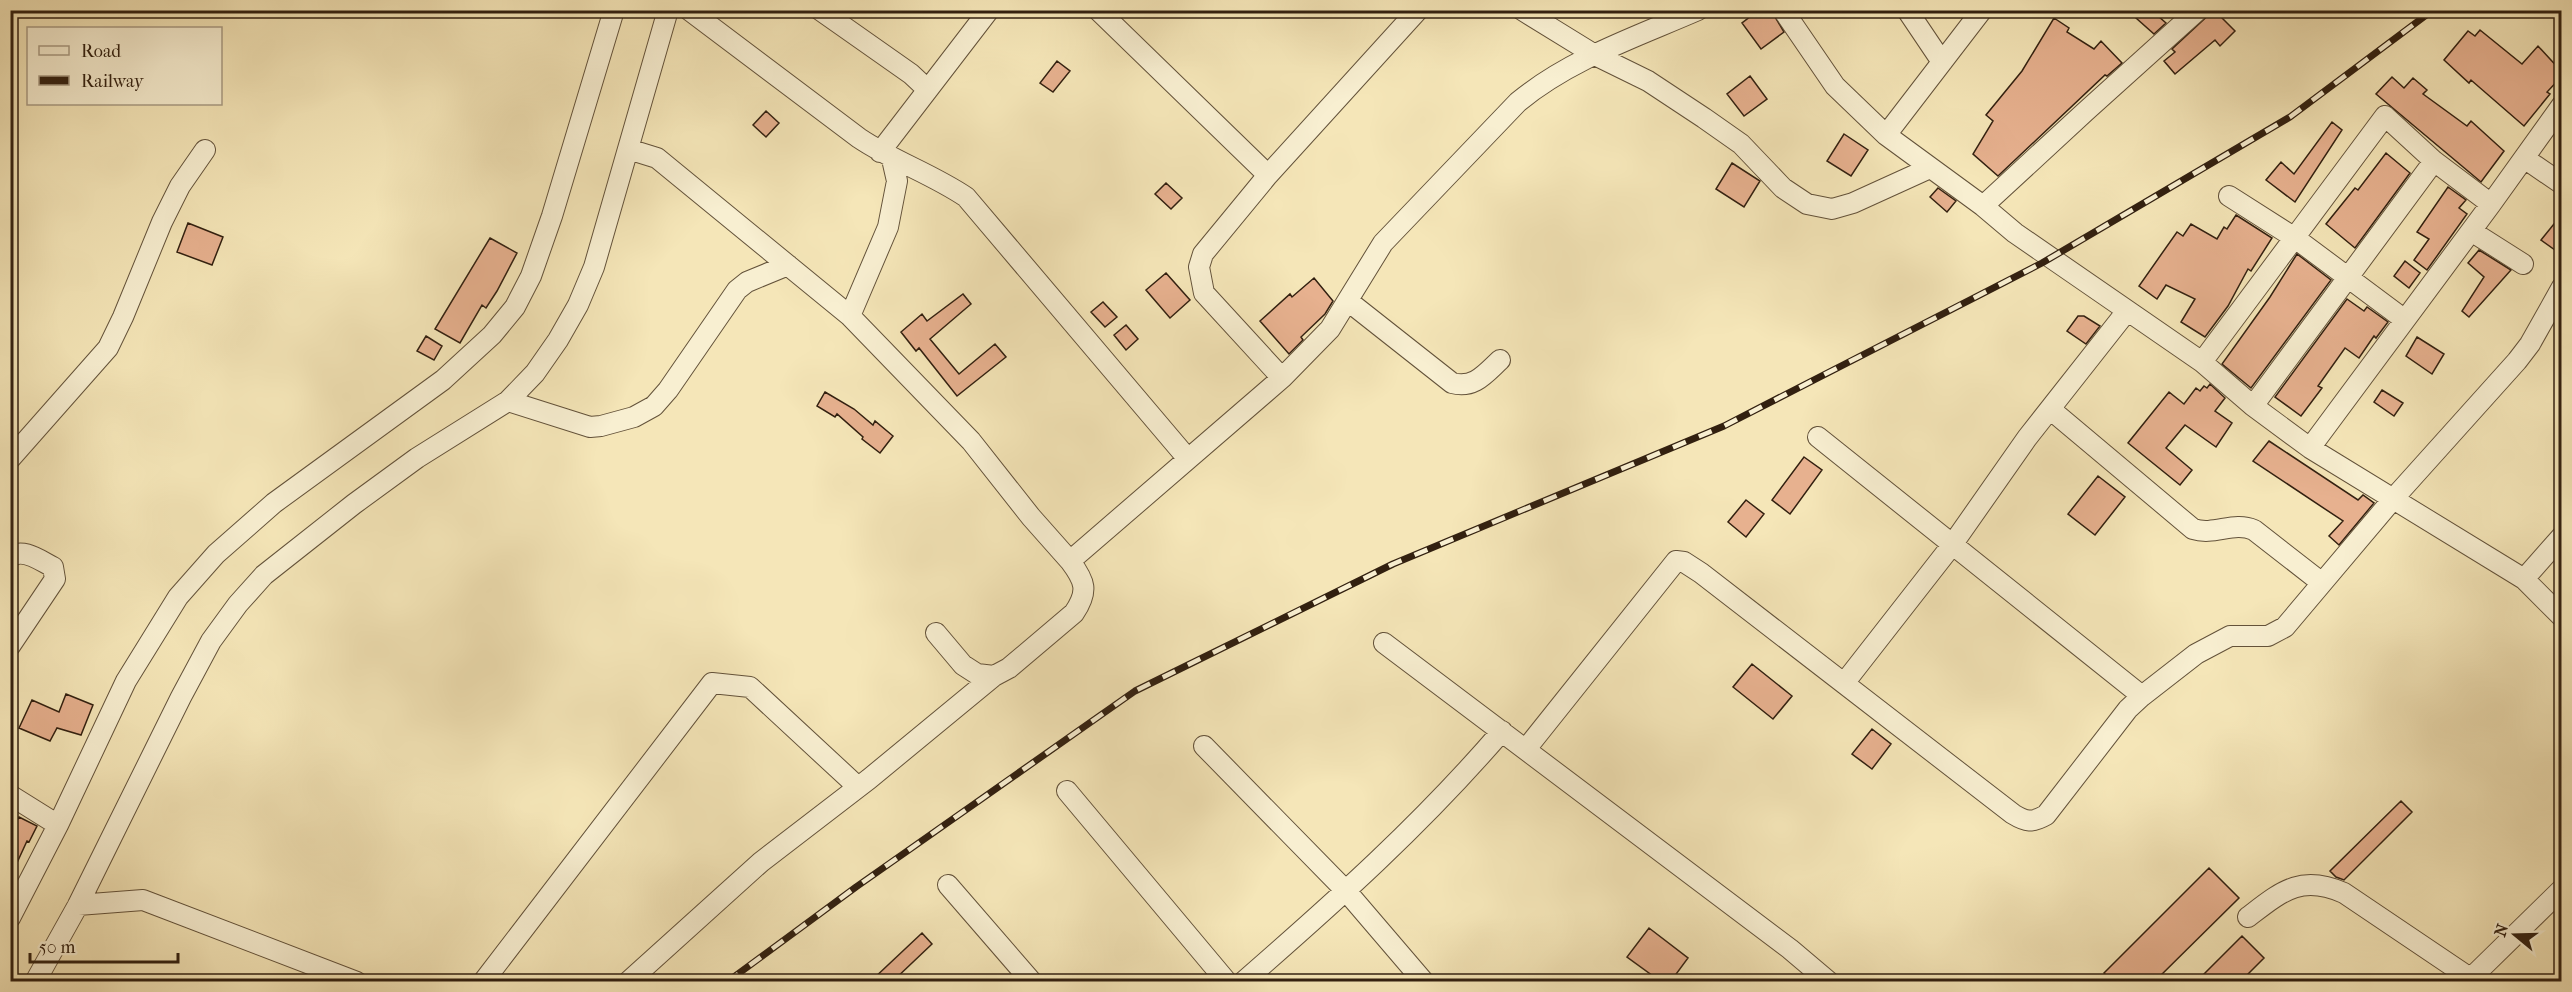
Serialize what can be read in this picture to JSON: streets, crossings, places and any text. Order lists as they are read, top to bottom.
{
  "legend": ["Road", "Railway"],
  "scale_bar": "50 m",
  "north": "left"
}
